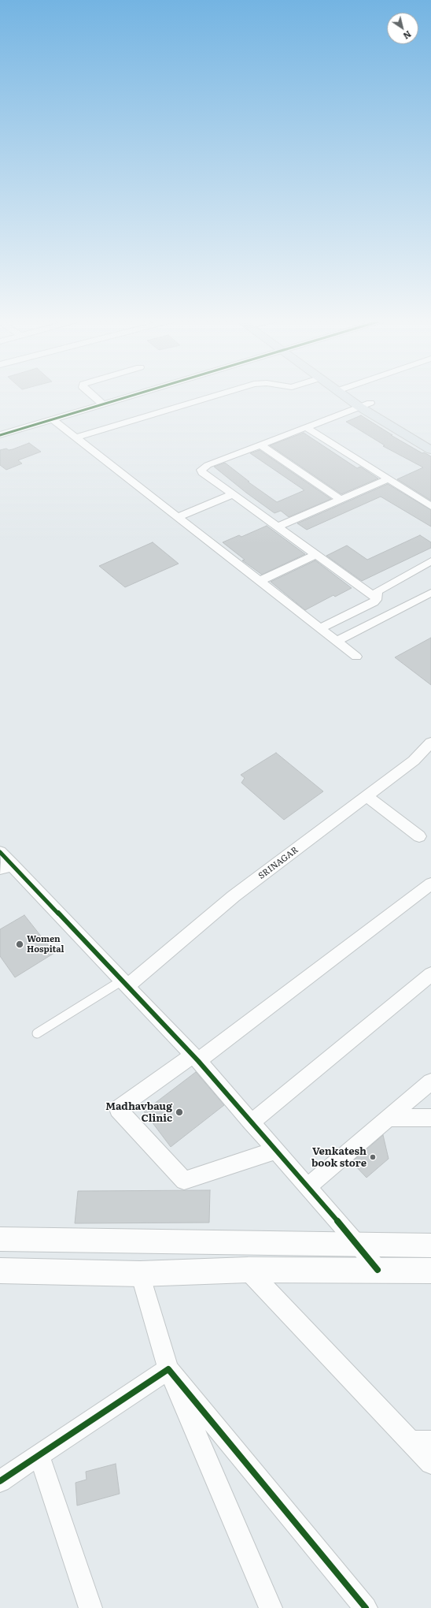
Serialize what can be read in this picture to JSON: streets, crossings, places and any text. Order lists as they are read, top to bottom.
{
  "streets": {
    "street": ["SRINAGAR"]
  },
  "places": ["Women Hospital", "Madhavbaug Clinic", "Venkatesh book store"],
  "north": "bottom right"
}
